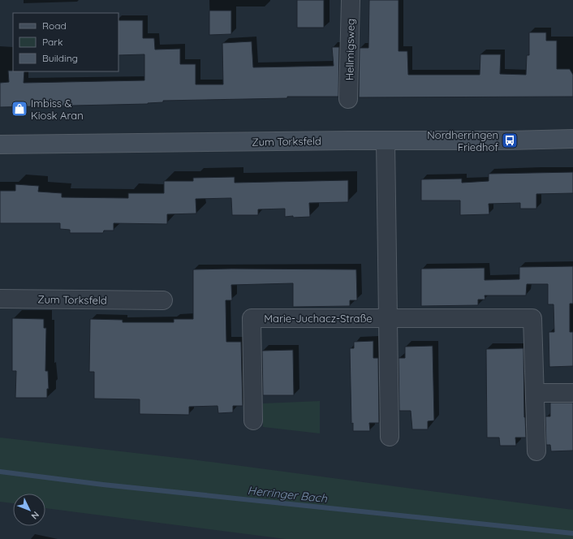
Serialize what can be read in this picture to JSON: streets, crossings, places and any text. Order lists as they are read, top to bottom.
{
  "streets": {
    "main road": ["Zum Torksfeld"],
    "street": ["Hellmigsweg", "Marie-Juchacz-Straße"]
  },
  "water": ["Herringer Bach"],
  "places": {
    "shop": ["Imbiss & Kiosk Aran"],
    "bus stop": ["Nordherringen Friedhof"]
  },
  "legend": ["Road", "Park", "Building"],
  "north": "bottom right"
}
